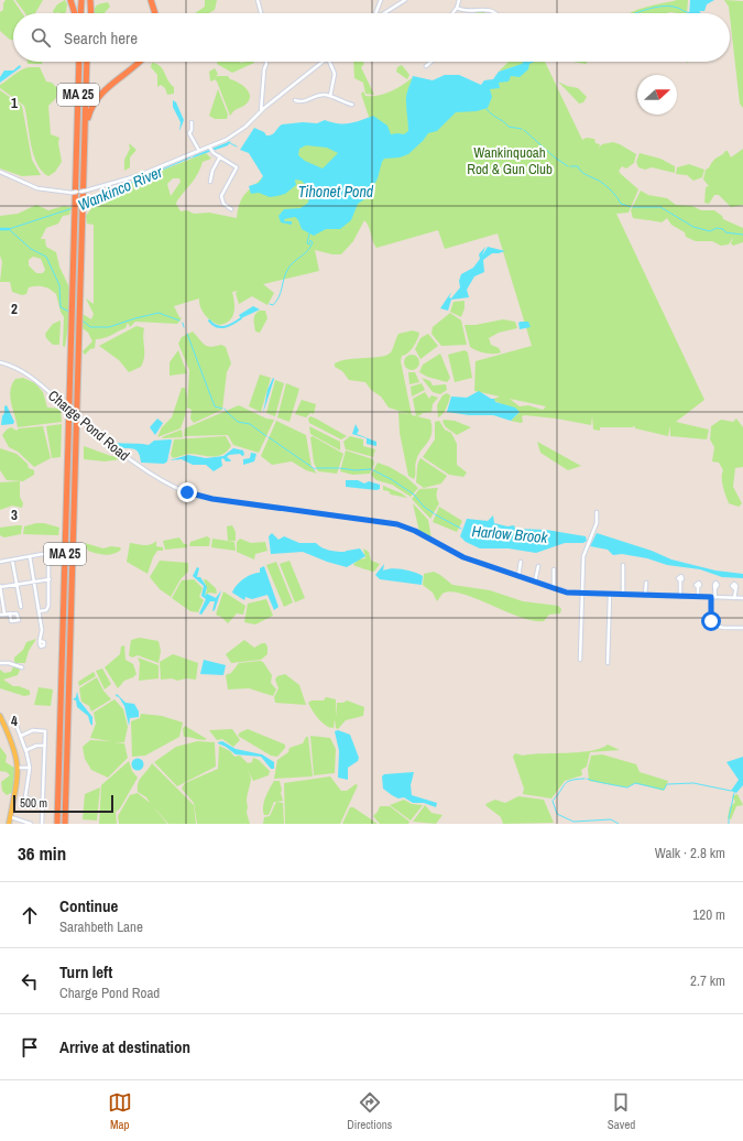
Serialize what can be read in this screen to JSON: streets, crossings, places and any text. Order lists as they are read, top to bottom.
{
  "streets": {
    "highway": ["MA 25"],
    "street": ["Charge Pond Road"]
  },
  "water": ["Wankinco River", "Tihonet Pond", "Harlow Brook"],
  "parks": ["Wankinquoah Rod & Gun Club"],
  "scale_bar": "500 m",
  "north": "right",
  "page": {
    "search": "Search here",
    "scale": "500 m",
    "heading": ["36 min", "Walk · 2.8 km"],
    "list": [
      ["Continue", "Sarahbeth Lane", "120 m"],
      ["Turn left", "Charge Pond Road", "2.7 km"],
      "Arrive at destination"
    ],
    "nav": ["Map", "Directions", "Saved"]
  },
  "grid": {
    "rows": [
      "1",
      "2",
      "3",
      "4"
    ]
  }
}
